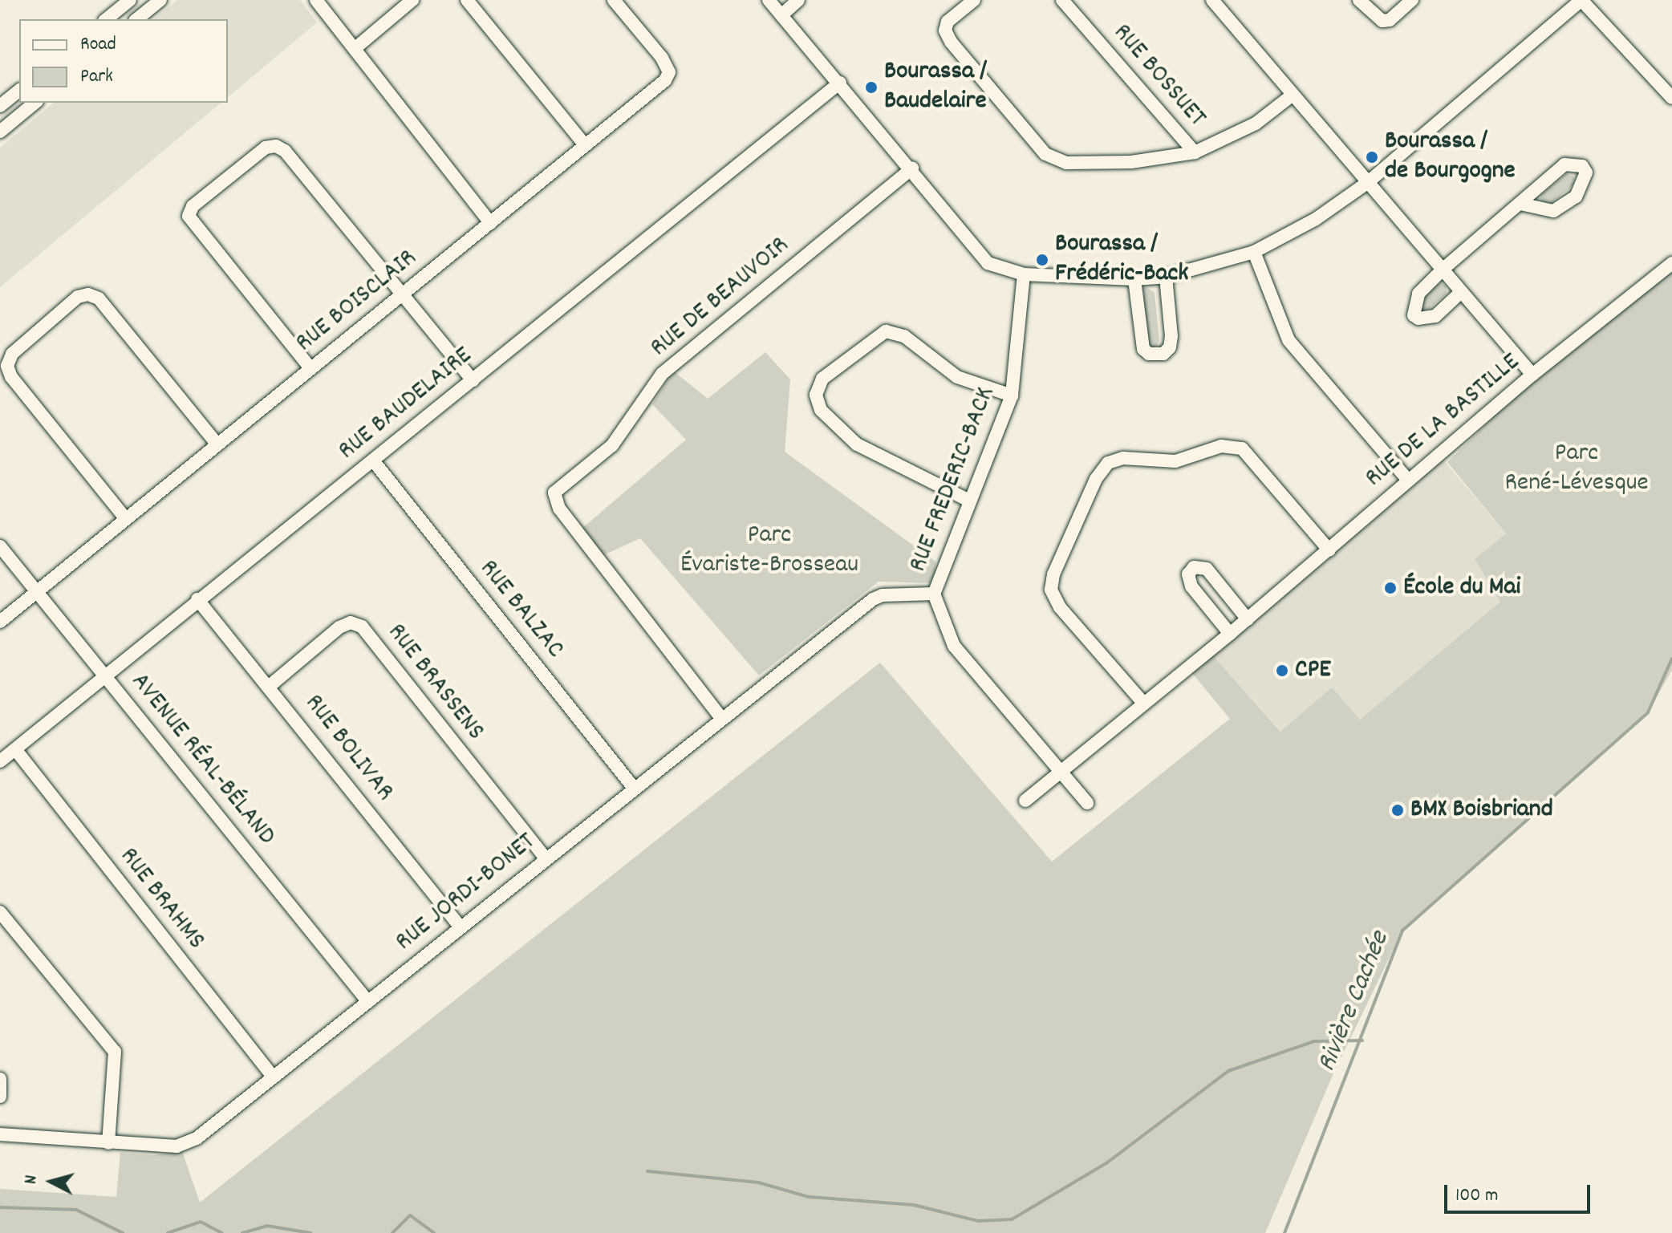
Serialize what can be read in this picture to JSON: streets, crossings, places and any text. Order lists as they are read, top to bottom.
{
  "streets": {
    "street": [
      "RUE BOSSUET",
      "RUE DE BEAUVOIR",
      "RUE BOISCLAIR",
      "RUE BAUDELAIRE",
      "RUE DE LA BASTILLE",
      "RUE FREDERIC-BACK",
      "RUE BALZAC",
      "RUE BRASSENS",
      "RUE BOLIVAR",
      "AVENUE RÉAL-BÉLAND",
      "RUE JORDI-BONET",
      "RUE BRAHMS"
    ]
  },
  "crossings": [
    ["RUE DE BEAUVOIR", "RUE JORDI-BONET"],
    ["RUE BOISCLAIR", "AVENUE RÉAL-BÉLAND"],
    ["RUE BAUDELAIRE", "RUE BALZAC"],
    ["RUE BAUDELAIRE", "RUE BOLIVAR"],
    ["RUE BAUDELAIRE", "AVENUE RÉAL-BÉLAND"],
    ["RUE BAUDELAIRE", "RUE BRAHMS"],
    ["RUE DE LA BASTILLE", "RUE FREDERIC-BACK"],
    ["RUE FREDERIC-BACK", "RUE JORDI-BONET"],
    ["RUE BALZAC", "RUE JORDI-BONET"],
    ["RUE BRASSENS", "RUE BOLIVAR"],
    ["RUE BRASSENS", "RUE JORDI-BONET"],
    ["RUE BOLIVAR", "RUE JORDI-BONET"],
    ["AVENUE RÉAL-BÉLAND", "RUE JORDI-BONET"],
    ["RUE JORDI-BONET", "RUE BRAHMS"]
  ],
  "water": ["Rivière Cachée"],
  "parks": ["Parc René-Lévesque", "Parc Évariste-Brosseau"],
  "places": [
    "Bourassa / Baudelaire",
    "Bourassa / de Bourgogne",
    "Bourassa / Frédéric-Back",
    "École du Mai",
    "CPE",
    "BMX Boisbriand"
  ],
  "legend": ["Road", "Park"],
  "scale_bar": "100 m",
  "north": "left"
}
